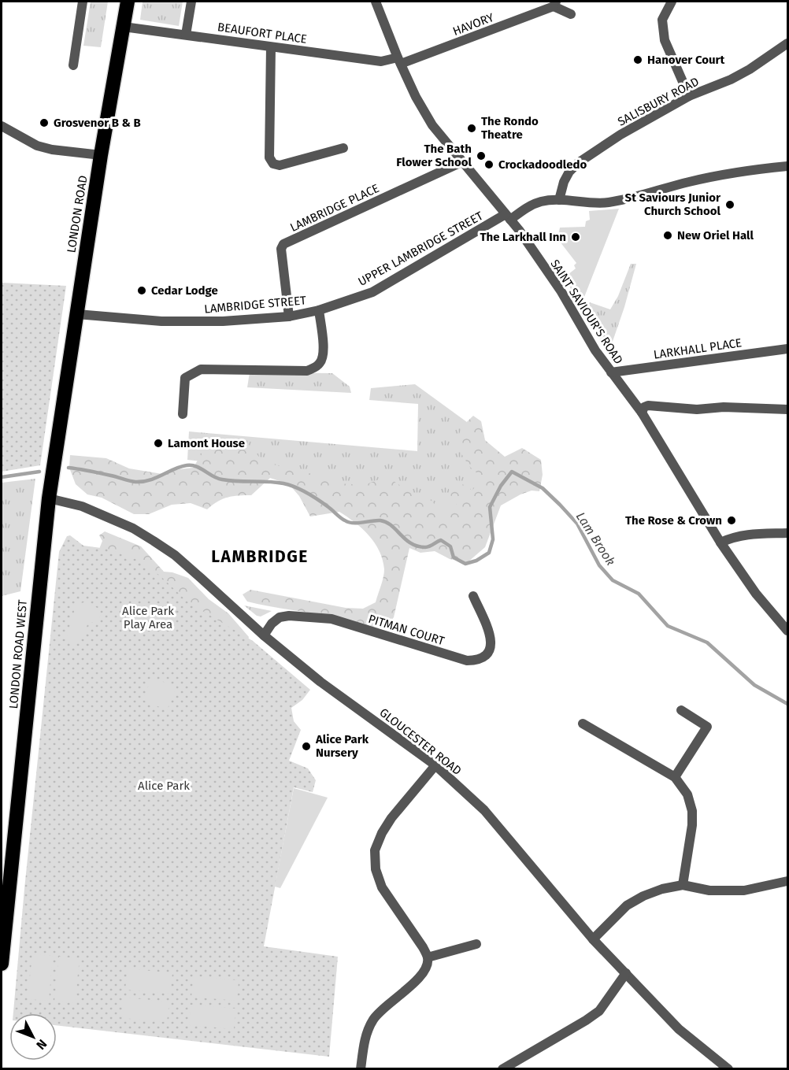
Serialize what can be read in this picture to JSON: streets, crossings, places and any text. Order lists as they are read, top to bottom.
{
  "streets": {
    "highway": ["LONDON ROAD", "LONDON ROAD WEST"],
    "street": [
      "HAVORY",
      "BEAUFORT PLACE",
      "SALISBURY ROAD",
      "LAMBRIDGE PLACE",
      "UPPER LAMBRIDGE STREET",
      "LAMBRIDGE STREET",
      "SAINT SAVIOUR'S ROAD",
      "LARKHALL PLACE",
      "PITMAN COURT",
      "GLOUCESTER ROAD"
    ]
  },
  "crossings": [
    ["HAVORY", "BEAUFORT PLACE"],
    ["HAVORY", "SAINT SAVIOUR'S ROAD"],
    ["BEAUFORT PLACE", "LONDON ROAD"],
    ["BEAUFORT PLACE", "SAINT SAVIOUR'S ROAD"],
    ["SALISBURY ROAD", "UPPER LAMBRIDGE STREET"],
    ["LAMBRIDGE PLACE", "LAMBRIDGE STREET"],
    ["LAMBRIDGE PLACE", "SAINT SAVIOUR'S ROAD"],
    ["LONDON ROAD", "LAMBRIDGE STREET"],
    ["LONDON ROAD", "LONDON ROAD WEST"],
    ["UPPER LAMBRIDGE STREET", "LAMBRIDGE STREET"],
    ["UPPER LAMBRIDGE STREET", "SAINT SAVIOUR'S ROAD"],
    ["SAINT SAVIOUR'S ROAD", "LARKHALL PLACE"],
    ["PITMAN COURT", "GLOUCESTER ROAD"],
    ["LONDON ROAD WEST", "GLOUCESTER ROAD"]
  ],
  "districts": ["LAMBRIDGE"],
  "water": ["Lam Brook"],
  "parks": ["Alice Park Play Area", "Alice Park"],
  "places": [
    "Hanover Court",
    "Grosvenor B & B",
    "The Rondo Theatre",
    "The Bath Flower School",
    "Crockadoodledo",
    "St Saviours Junior Church School",
    "New Oriel Hall",
    "The Larkhall Inn",
    "Cedar Lodge",
    "Lamont House",
    "The Rose & Crown",
    "Alice Park Nursery"
  ],
  "north": "bottom right"
}
